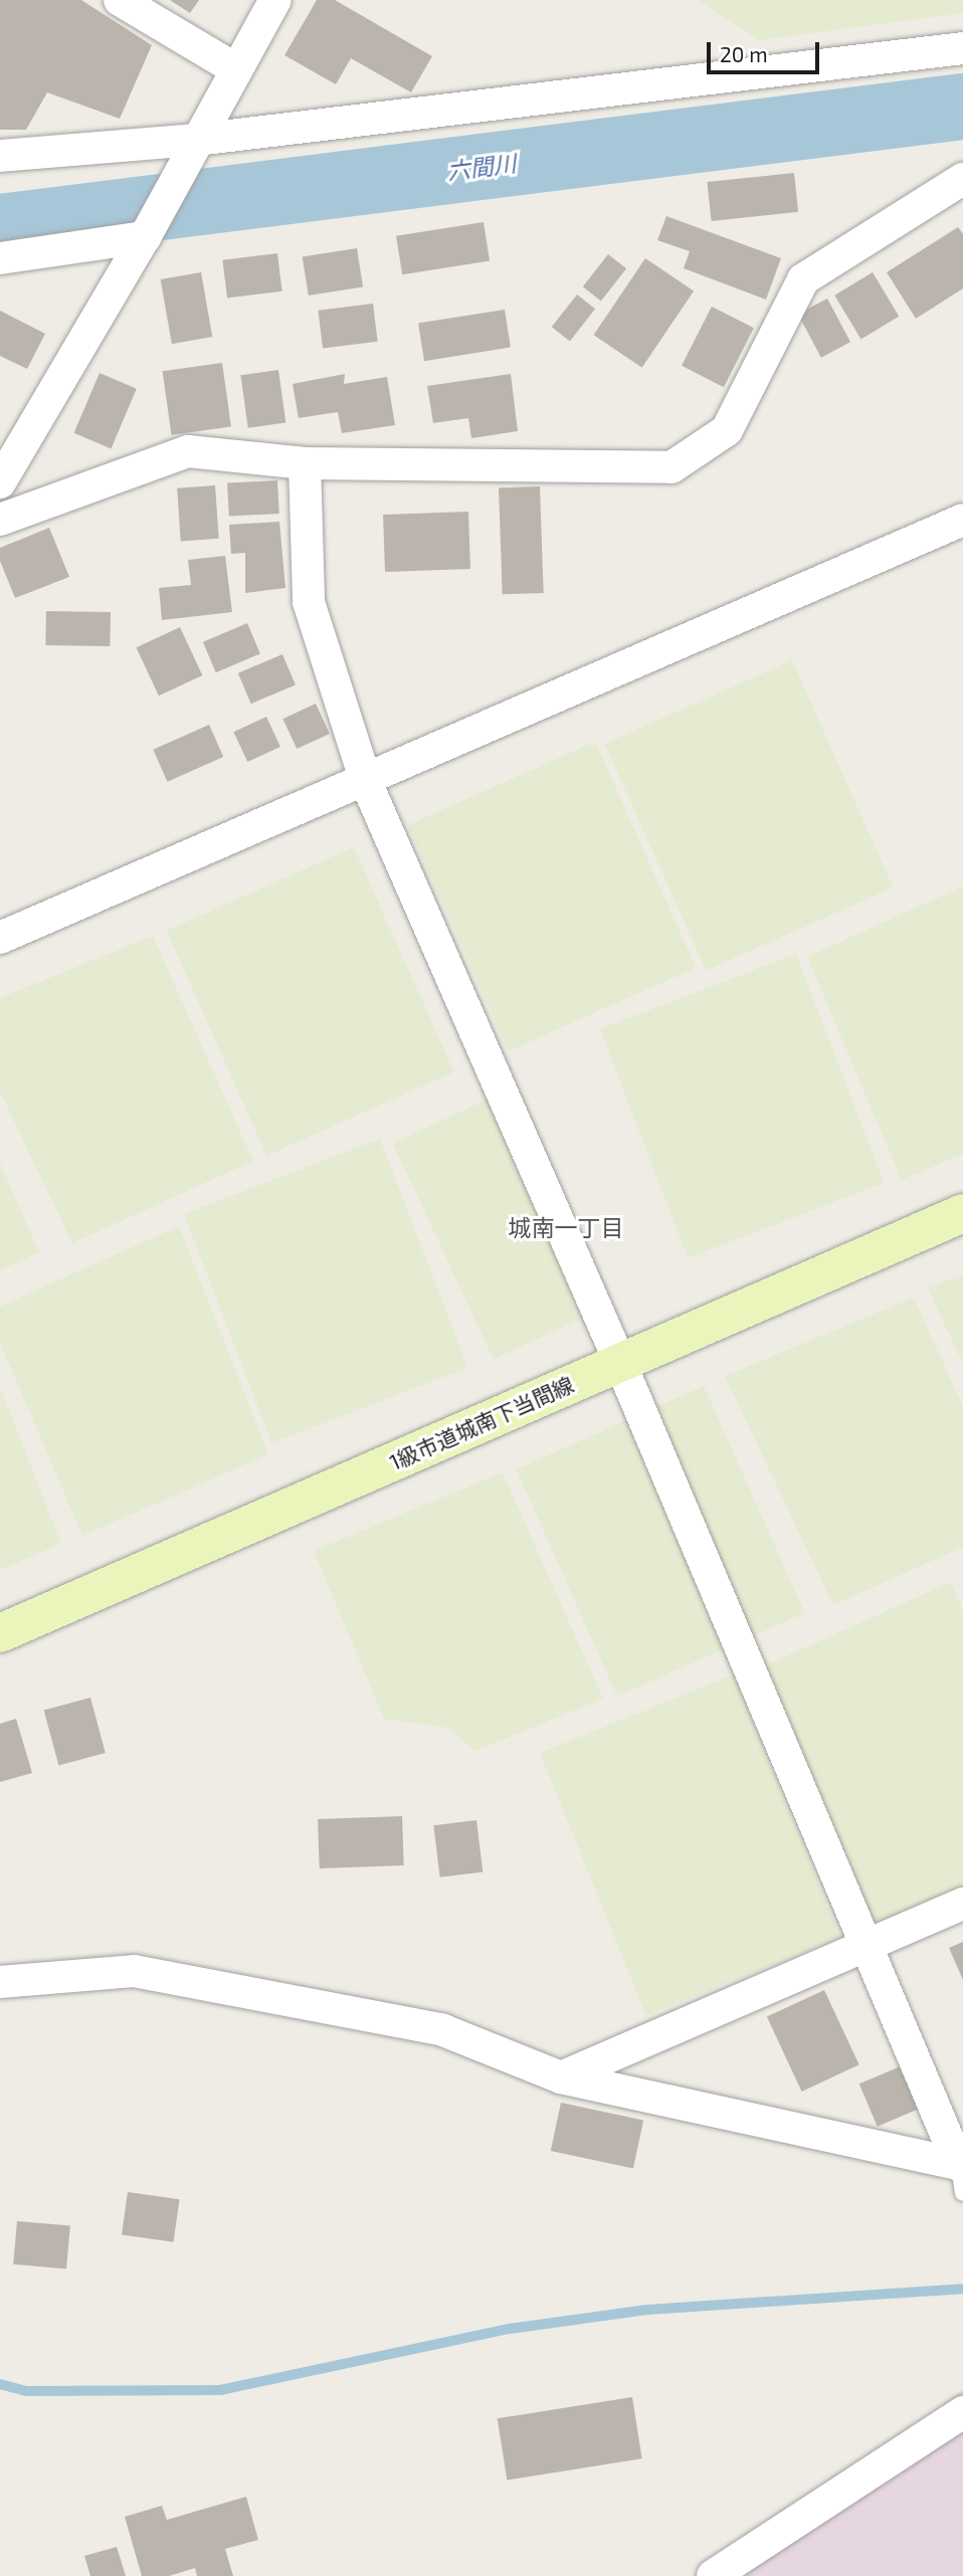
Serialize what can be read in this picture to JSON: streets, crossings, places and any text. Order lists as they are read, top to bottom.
{
  "streets": {
    "street": ["1級市道城南下当間線"]
  },
  "districts": ["城南一丁目"],
  "water": ["六間川"],
  "scale_bar": "20 m"
}
